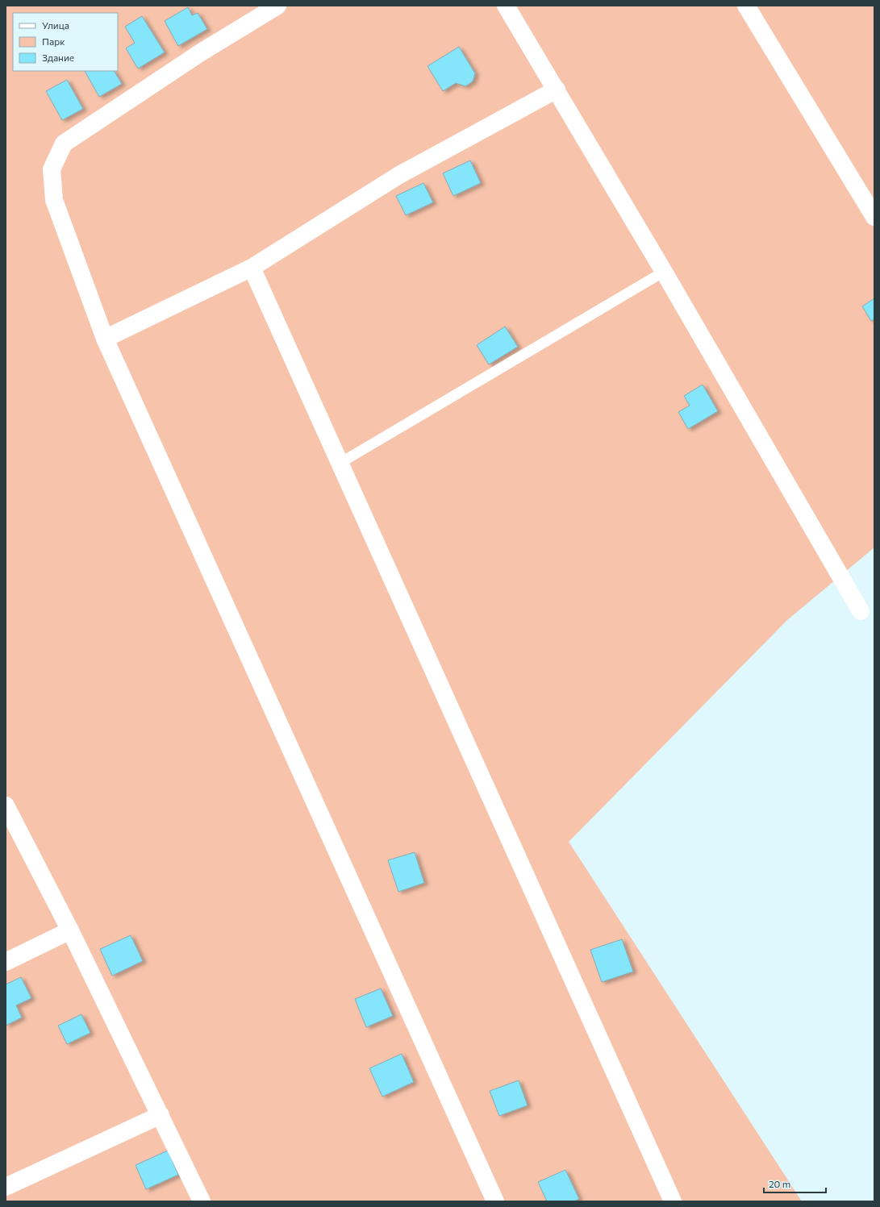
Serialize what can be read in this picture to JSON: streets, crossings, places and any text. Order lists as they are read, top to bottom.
{
  "legend": ["Улица", "Парк", "Здание"],
  "scale_bar": "20 m"
}
